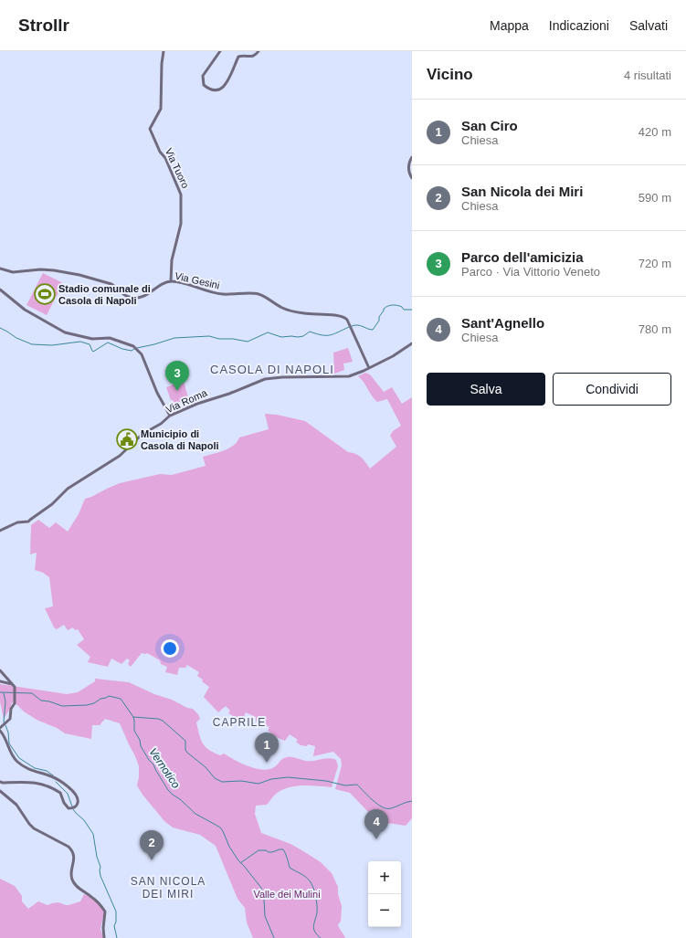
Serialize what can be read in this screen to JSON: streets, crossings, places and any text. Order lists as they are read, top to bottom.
{
  "streets": {
    "street": ["Via Tuoro", "Via Gesini", "Via Roma"]
  },
  "crossings": [
    ["Via Tuoro", "Via Gesini"],
    ["Via Gesini", "Via Roma"]
  ],
  "districts": ["CASOLA DI NAPOLI", "CAPRILE", "SAN NICOLA DEI MIRI"],
  "water": ["Vernotico"],
  "parks": ["Valle dei Mulini"],
  "places": {
    "sports": ["Stadio comunale di Casola di Napoli"],
    "public building": ["Municipio di Casola di Napoli"]
  },
  "page": {
    "header": "Strollr",
    "nav": ["Mappa", "Indicazioni", "Salvati"],
    "heading": ["Vicino", "4 risultati"],
    "list": [
      {
        "mark": "1",
        "name": "San Ciro",
        "note": "Chiesa",
        "value": "420 m"
      },
      {
        "mark": "2",
        "name": "San Nicola dei Miri",
        "note": "Chiesa",
        "value": "590 m"
      },
      {
        "mark": "3",
        "name": "Parco dell'amicizia",
        "note": "Parco · Via Vittorio Veneto",
        "value": "720 m"
      },
      {
        "mark": "4",
        "name": "Sant'Agnello",
        "note": "Chiesa",
        "value": "780 m"
      }
    ],
    "pins": [
      "3",
      "1",
      "4",
      "2"
    ],
    "buttons": ["Salva", "Condividi"],
    "map_buttons": ["+", "−"]
  }
}
